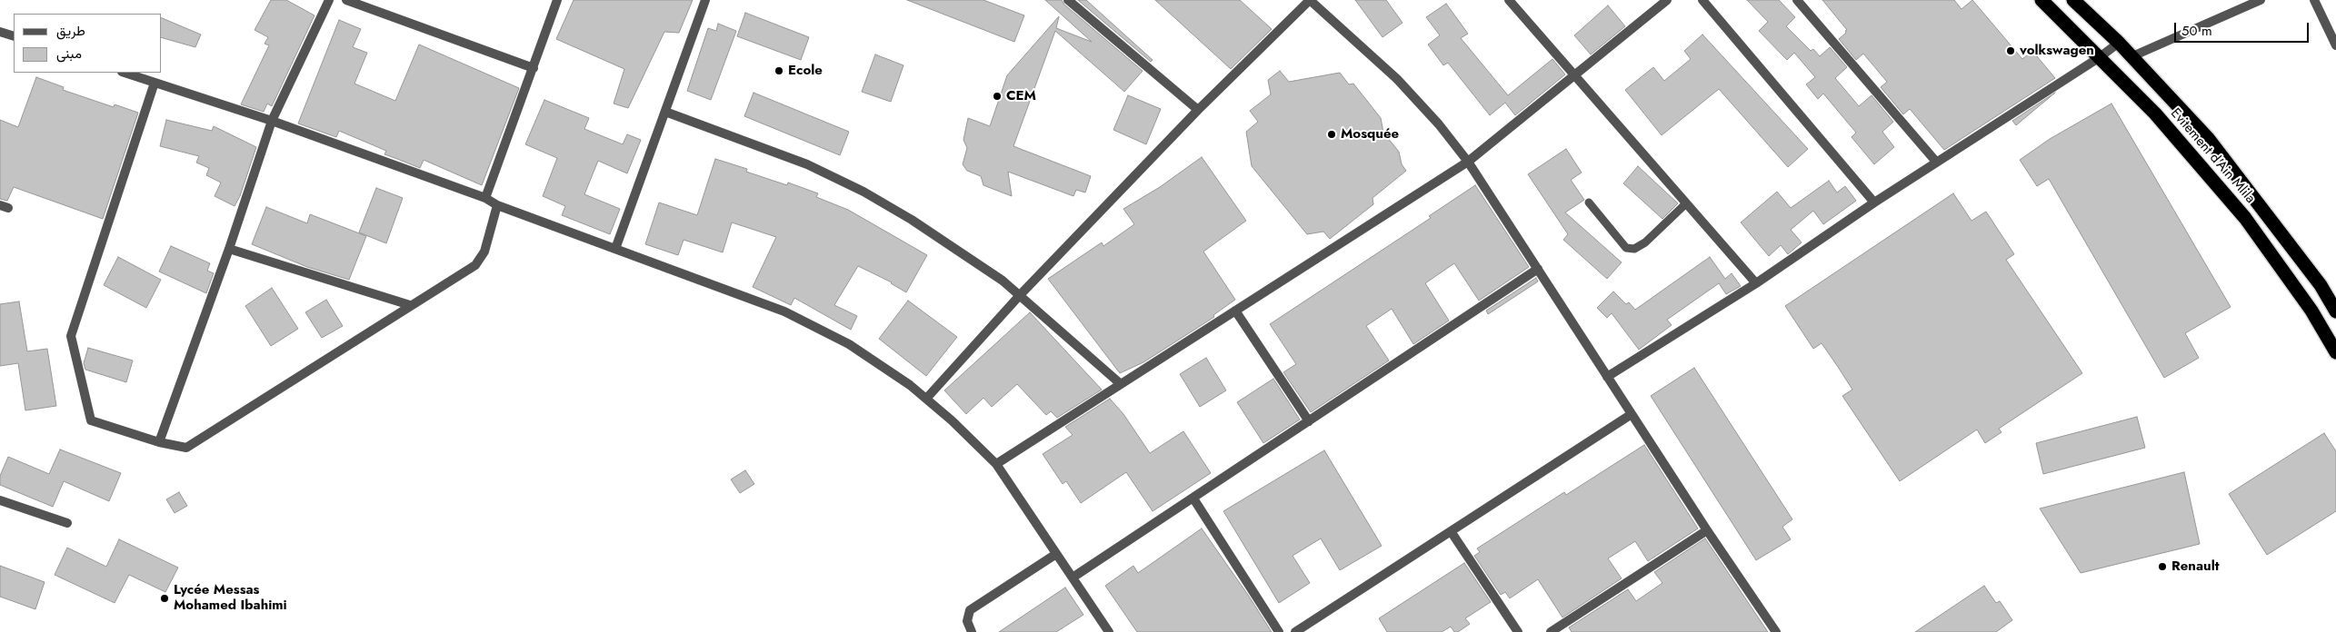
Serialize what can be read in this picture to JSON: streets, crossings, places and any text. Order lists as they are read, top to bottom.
{
  "streets": {
    "highway": ["Evitement d'Ain Mlila"]
  },
  "places": [
    "volkswagen",
    "Ecole",
    "CEM",
    "Mosquée",
    "Renault",
    "Lycée Messas Mohamed Ibahimi"
  ],
  "legend": ["طريق", "مبنى"],
  "scale_bar": "50 m"
}
